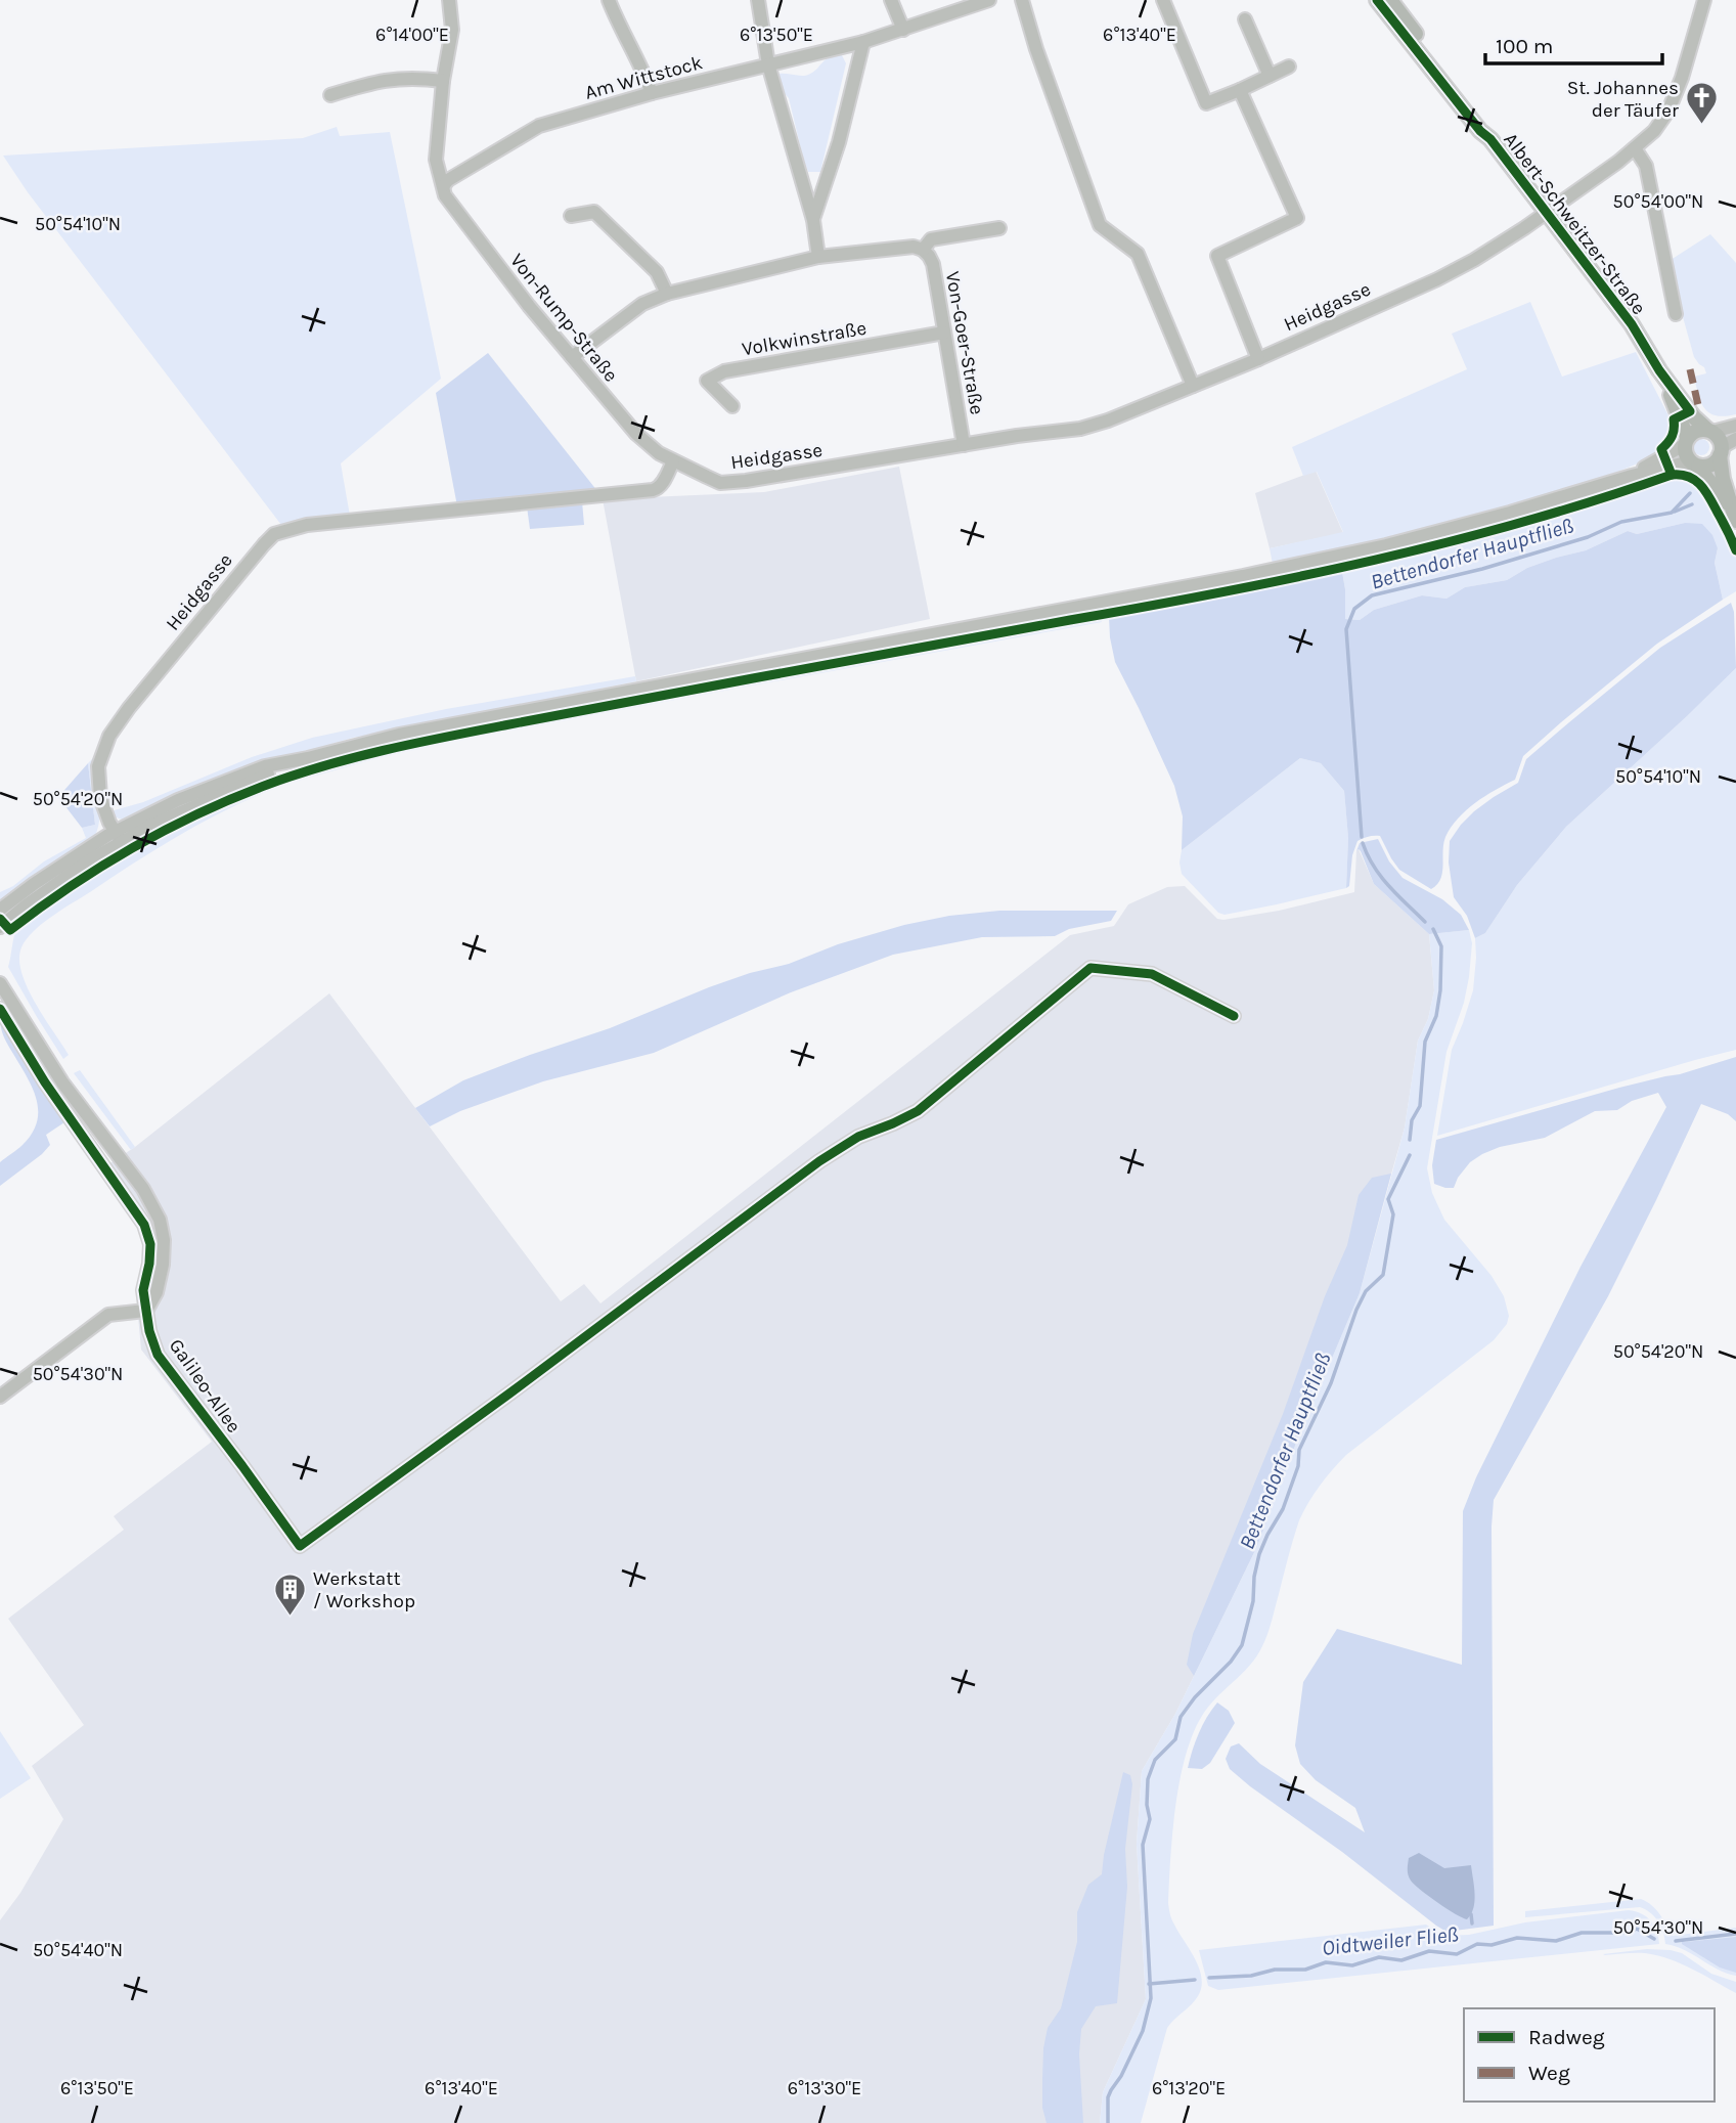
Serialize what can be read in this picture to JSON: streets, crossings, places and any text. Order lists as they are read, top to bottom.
{
  "streets": {
    "main road": ["Albert-Schweitzer-Straße"],
    "street": [
      "Am Wittstock",
      "Heidgasse",
      "Von-Rump-Straße",
      "Volkwinstraße",
      "Von-Goer-Straße",
      "Galileo-Allee"
    ]
  },
  "crossings": [
    ["Am Wittstock", "Von-Rump-Straße"],
    ["Albert-Schweitzer-Straße", "Heidgasse"],
    ["Heidgasse", "Von-Rump-Straße"],
    ["Heidgasse", "Von-Goer-Straße"],
    ["Volkwinstraße", "Von-Goer-Straße"]
  ],
  "water": ["Bettendorfer Hauptfließ", "Oidtweiler Fließ"],
  "places": {
    "church": ["St. Johannes der Täufer"],
    "building": ["Werkstatt / Workshop"]
  },
  "legend": ["Radweg", "Weg"],
  "scale_bar": "100 m",
  "coordinates": [
    "6°14'00\"E",
    "6°13'50\"E",
    "6°13'40\"E",
    "50°54'00\"N",
    "50°54'10\"N",
    "50°54'20\"N",
    "50°54'30\"N",
    "50°54'40\"N",
    "6°13'30\"E",
    "6°13'20\"E"
  ]
}
